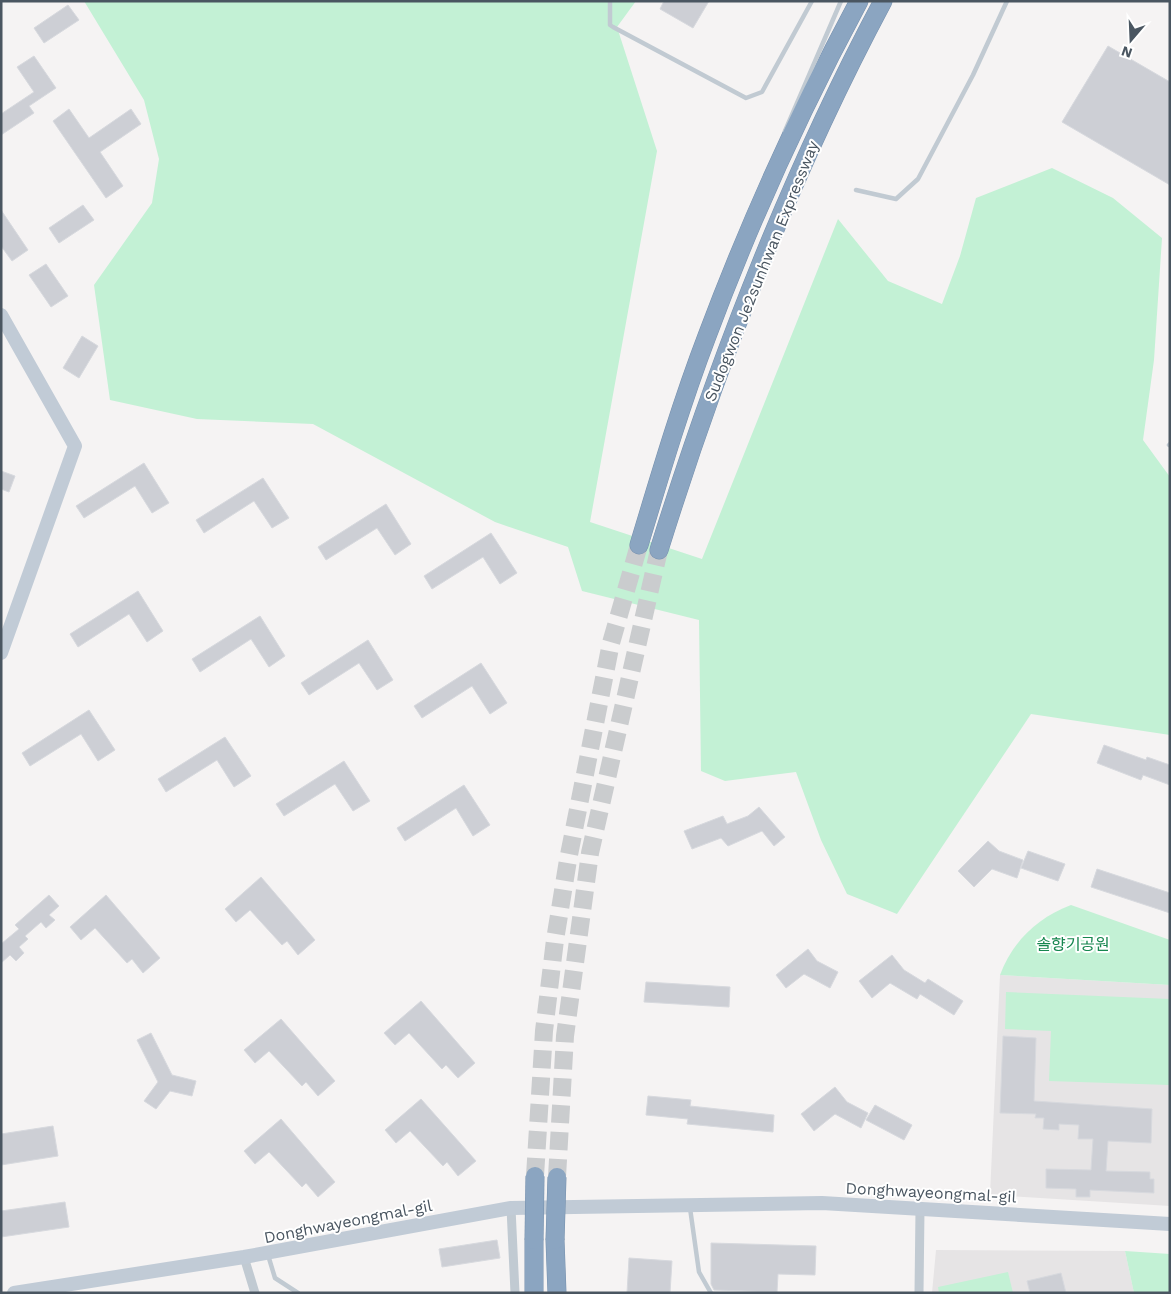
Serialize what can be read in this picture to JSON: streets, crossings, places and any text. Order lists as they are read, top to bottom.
{
  "streets": {
    "highway": ["Sudogwon Je2sunhwan Expressway"],
    "street": ["Donghwayeongmal-gil"]
  },
  "parks": ["솔향기공원"],
  "north": "bottom"
}
